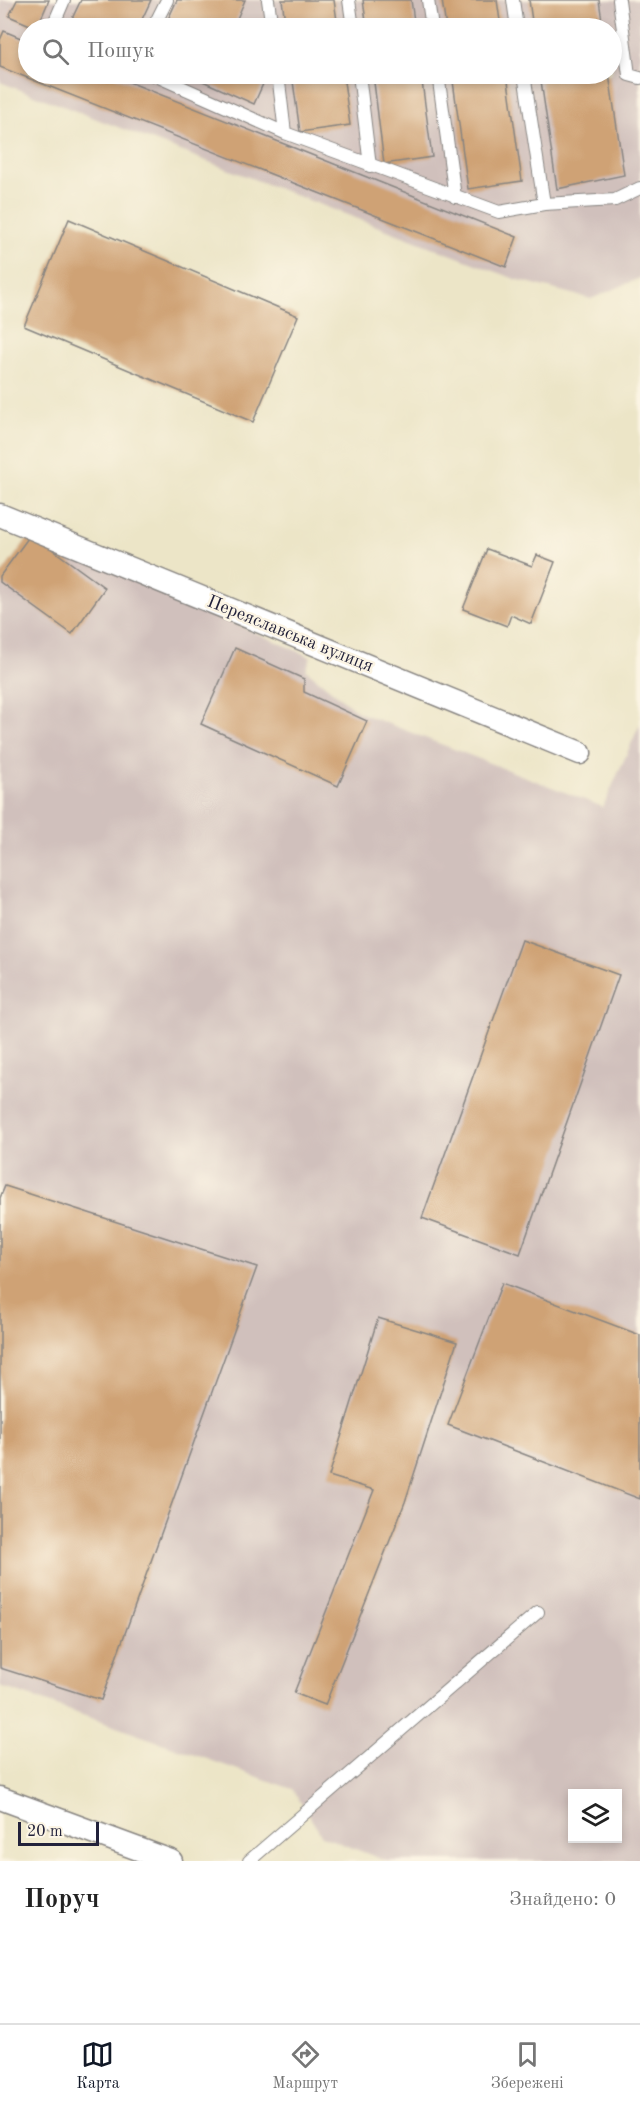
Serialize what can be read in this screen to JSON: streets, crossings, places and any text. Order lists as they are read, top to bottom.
{
  "streets": {
    "street": ["Переяславська вулиця"]
  },
  "scale_bar": "20 m",
  "page": {
    "search": "Пошук",
    "scale": "20 m",
    "heading": ["Поруч", "Знайдено: 0"],
    "nav": ["Карта", "Маршрут", "Збережені"]
  }
}
